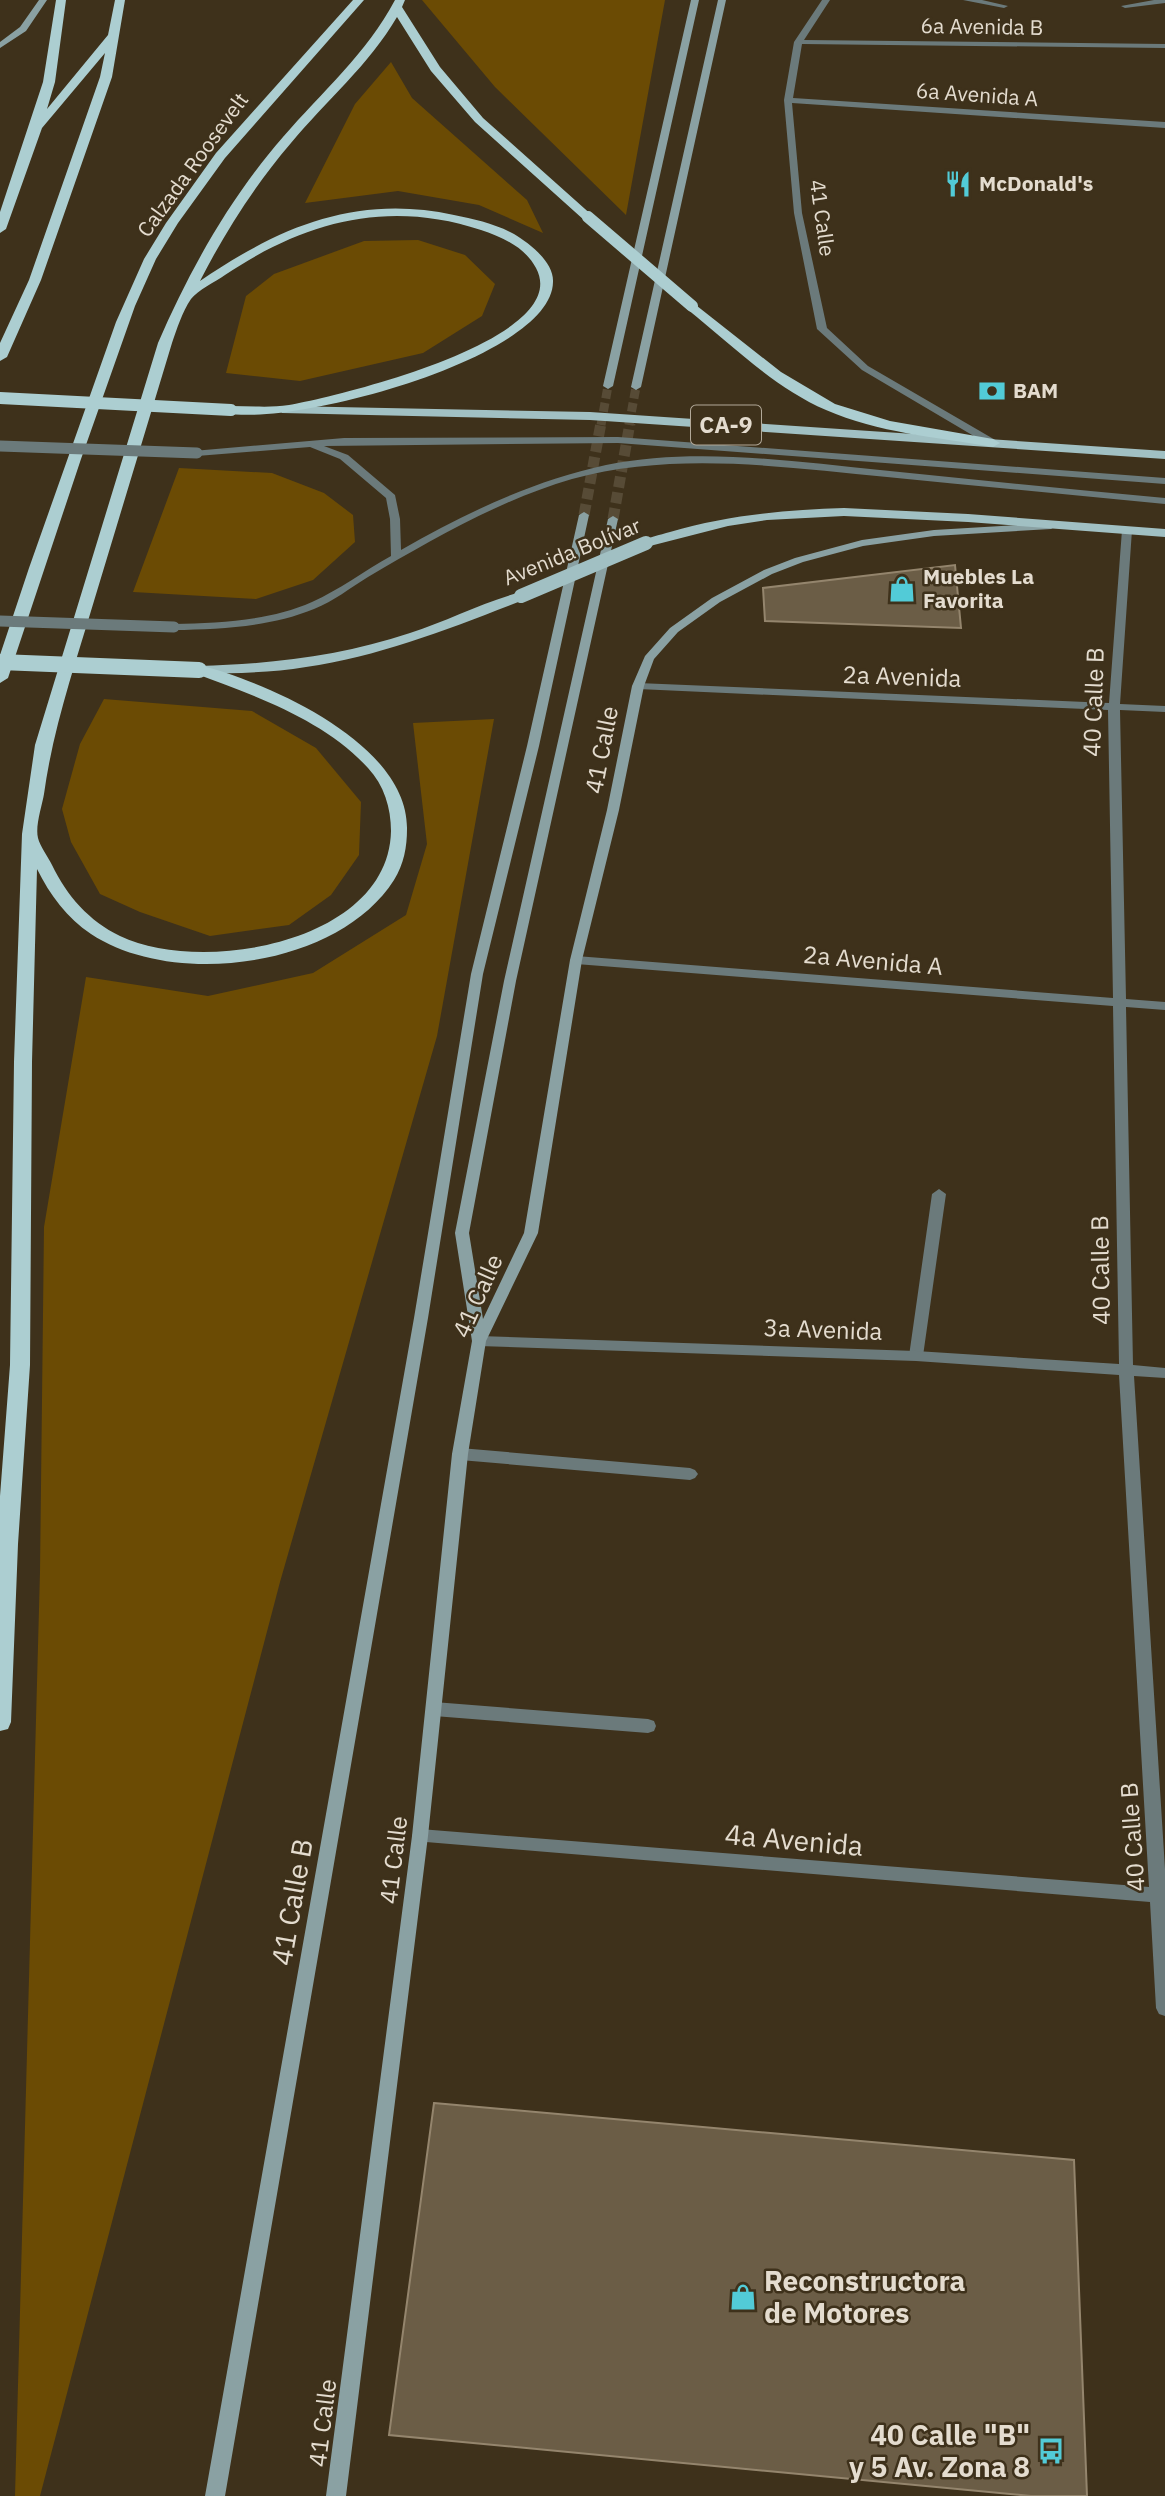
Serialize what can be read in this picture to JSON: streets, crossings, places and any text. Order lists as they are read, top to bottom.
{
  "streets": {
    "highway": ["Calzada Roosevelt", "Avenida Bolívar"],
    "main road": ["41 Calle", "CA-9", "41 Calle B"],
    "street": [
      "6a Avenida B",
      "6a Avenida A",
      "2a Avenida",
      "40 Calle B",
      "2a Avenida A",
      "3a Avenida",
      "4a Avenida"
    ]
  },
  "crossings": [
    ["6a Avenida B", "41 Calle"],
    ["6a Avenida A", "41 Calle"],
    ["41 Calle", "CA-9"],
    ["41 Calle", "Avenida Bolívar"],
    ["41 Calle", "2a Avenida"],
    ["41 Calle", "2a Avenida A"],
    ["41 Calle", "3a Avenida"],
    ["41 Calle", "4a Avenida"],
    ["Avenida Bolívar", "40 Calle B"],
    ["2a Avenida", "40 Calle B"],
    ["40 Calle B", "2a Avenida A"],
    ["40 Calle B", "3a Avenida"],
    ["40 Calle B", "4a Avenida"]
  ],
  "places": {
    "restaurant": ["McDonald's"],
    "bank": ["BAM"],
    "shop": ["Muebles La Favorita", "Reconstructora de Motores"],
    "bus stop": ["40 Calle \"B\" y 5 Av. Zona 8"]
  }
}
